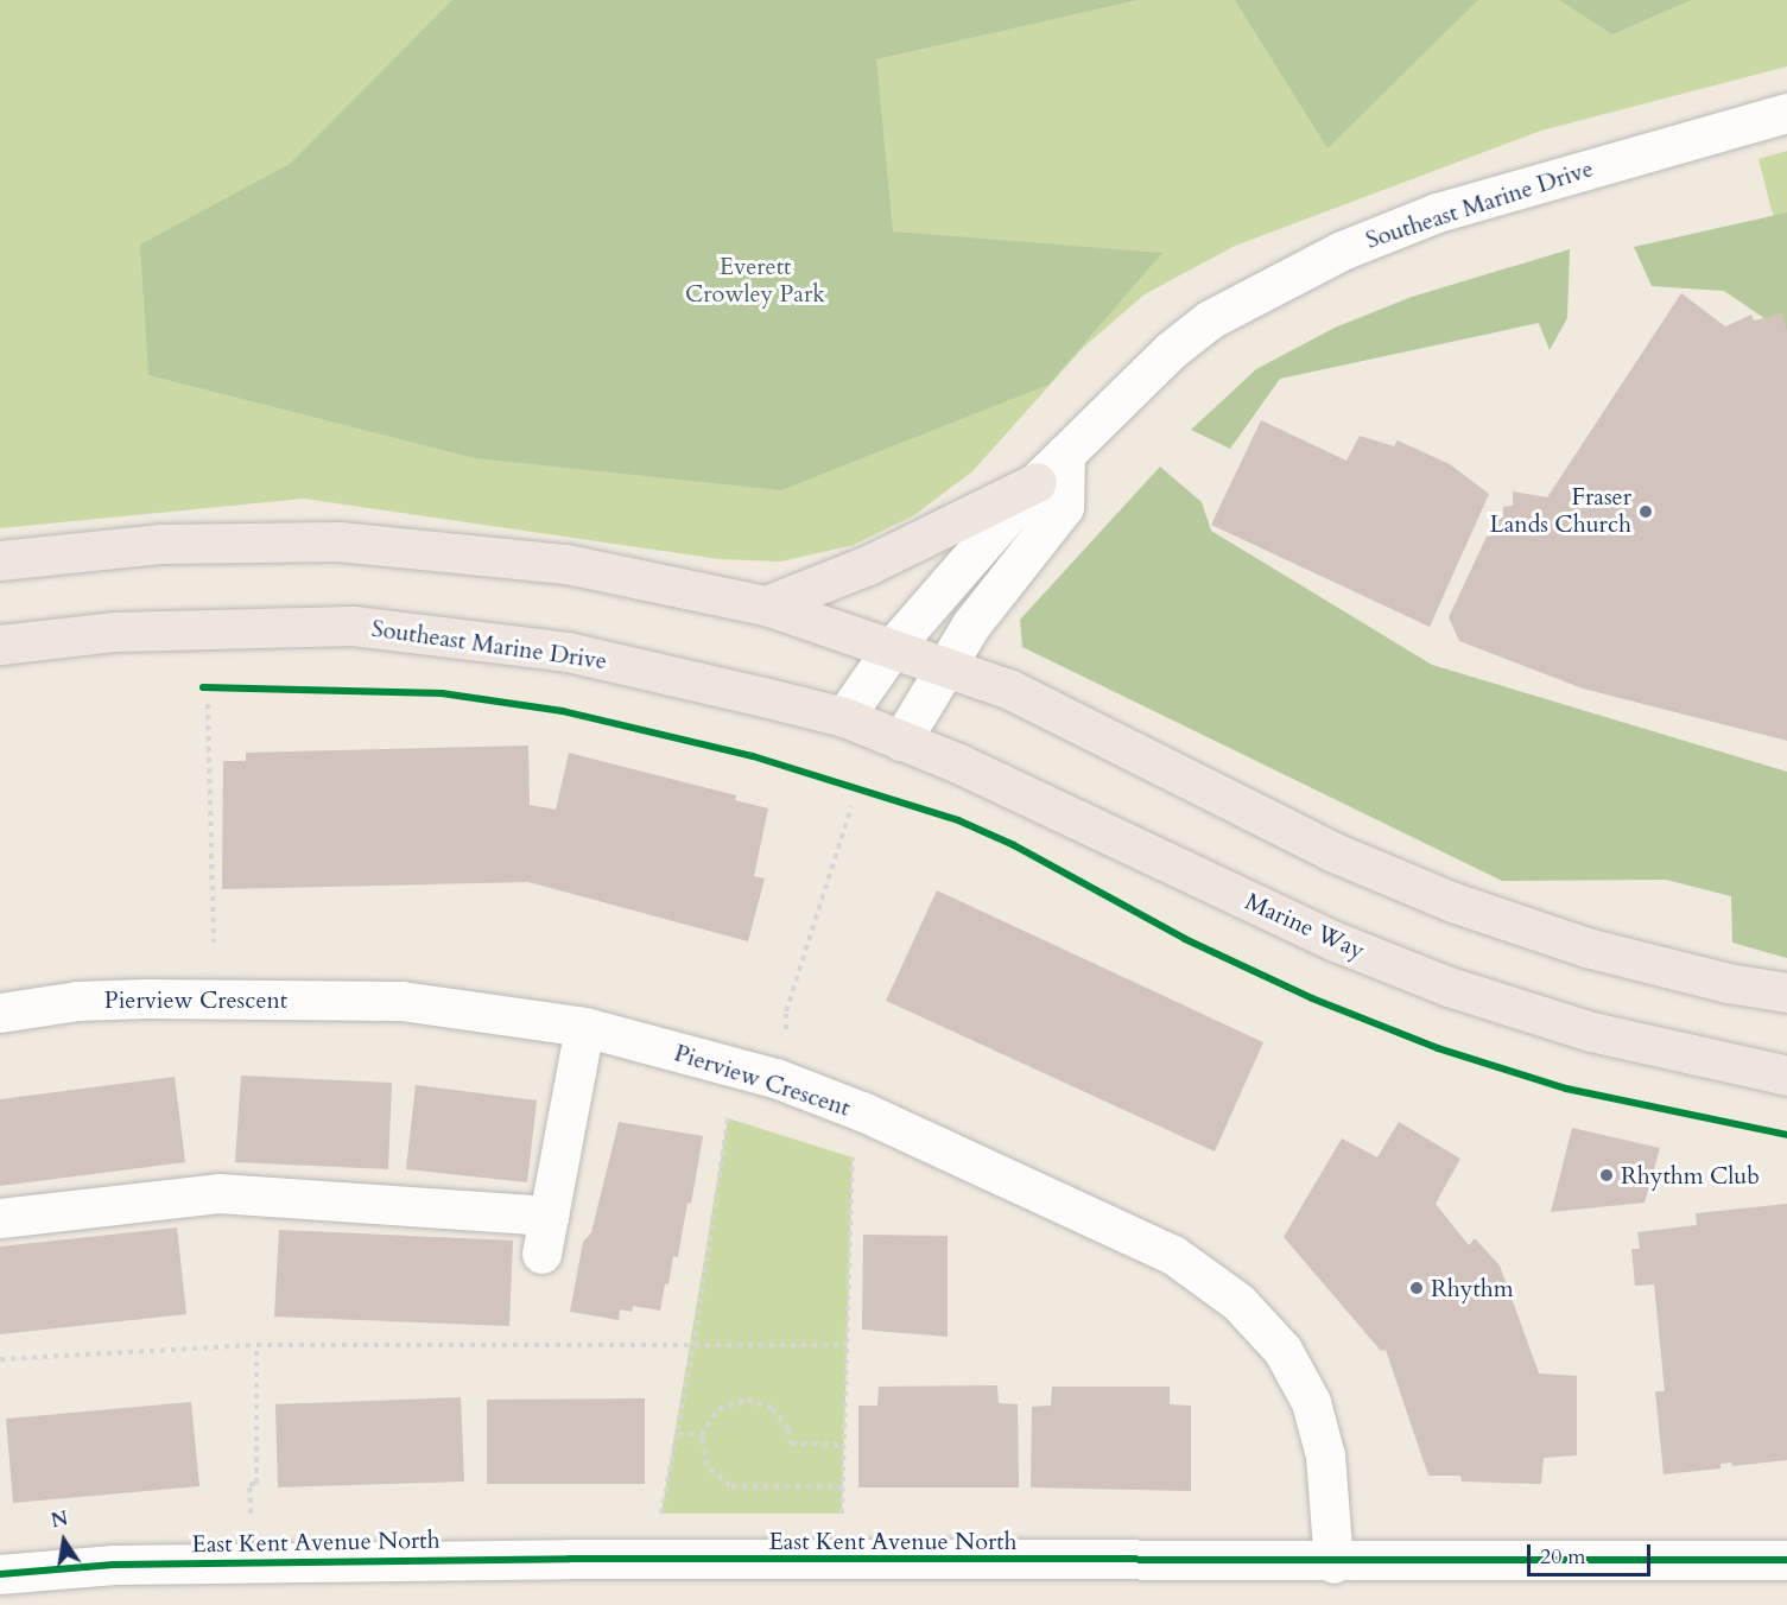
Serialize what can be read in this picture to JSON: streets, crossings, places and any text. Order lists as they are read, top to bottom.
{
  "streets": {
    "main road": ["Southeast Marine Drive", "Marine Way"],
    "street": ["Pierview Crescent", "East Kent Avenue North"]
  },
  "crossings": [
    ["Southeast Marine Drive", "Marine Way"],
    ["Pierview Crescent", "East Kent Avenue North"]
  ],
  "parks": ["Everett Crowley Park"],
  "places": ["Fraser Lands Church", "Rhythm Club", "Rhythm"],
  "scale_bar": "20 m",
  "north": "top"
}
